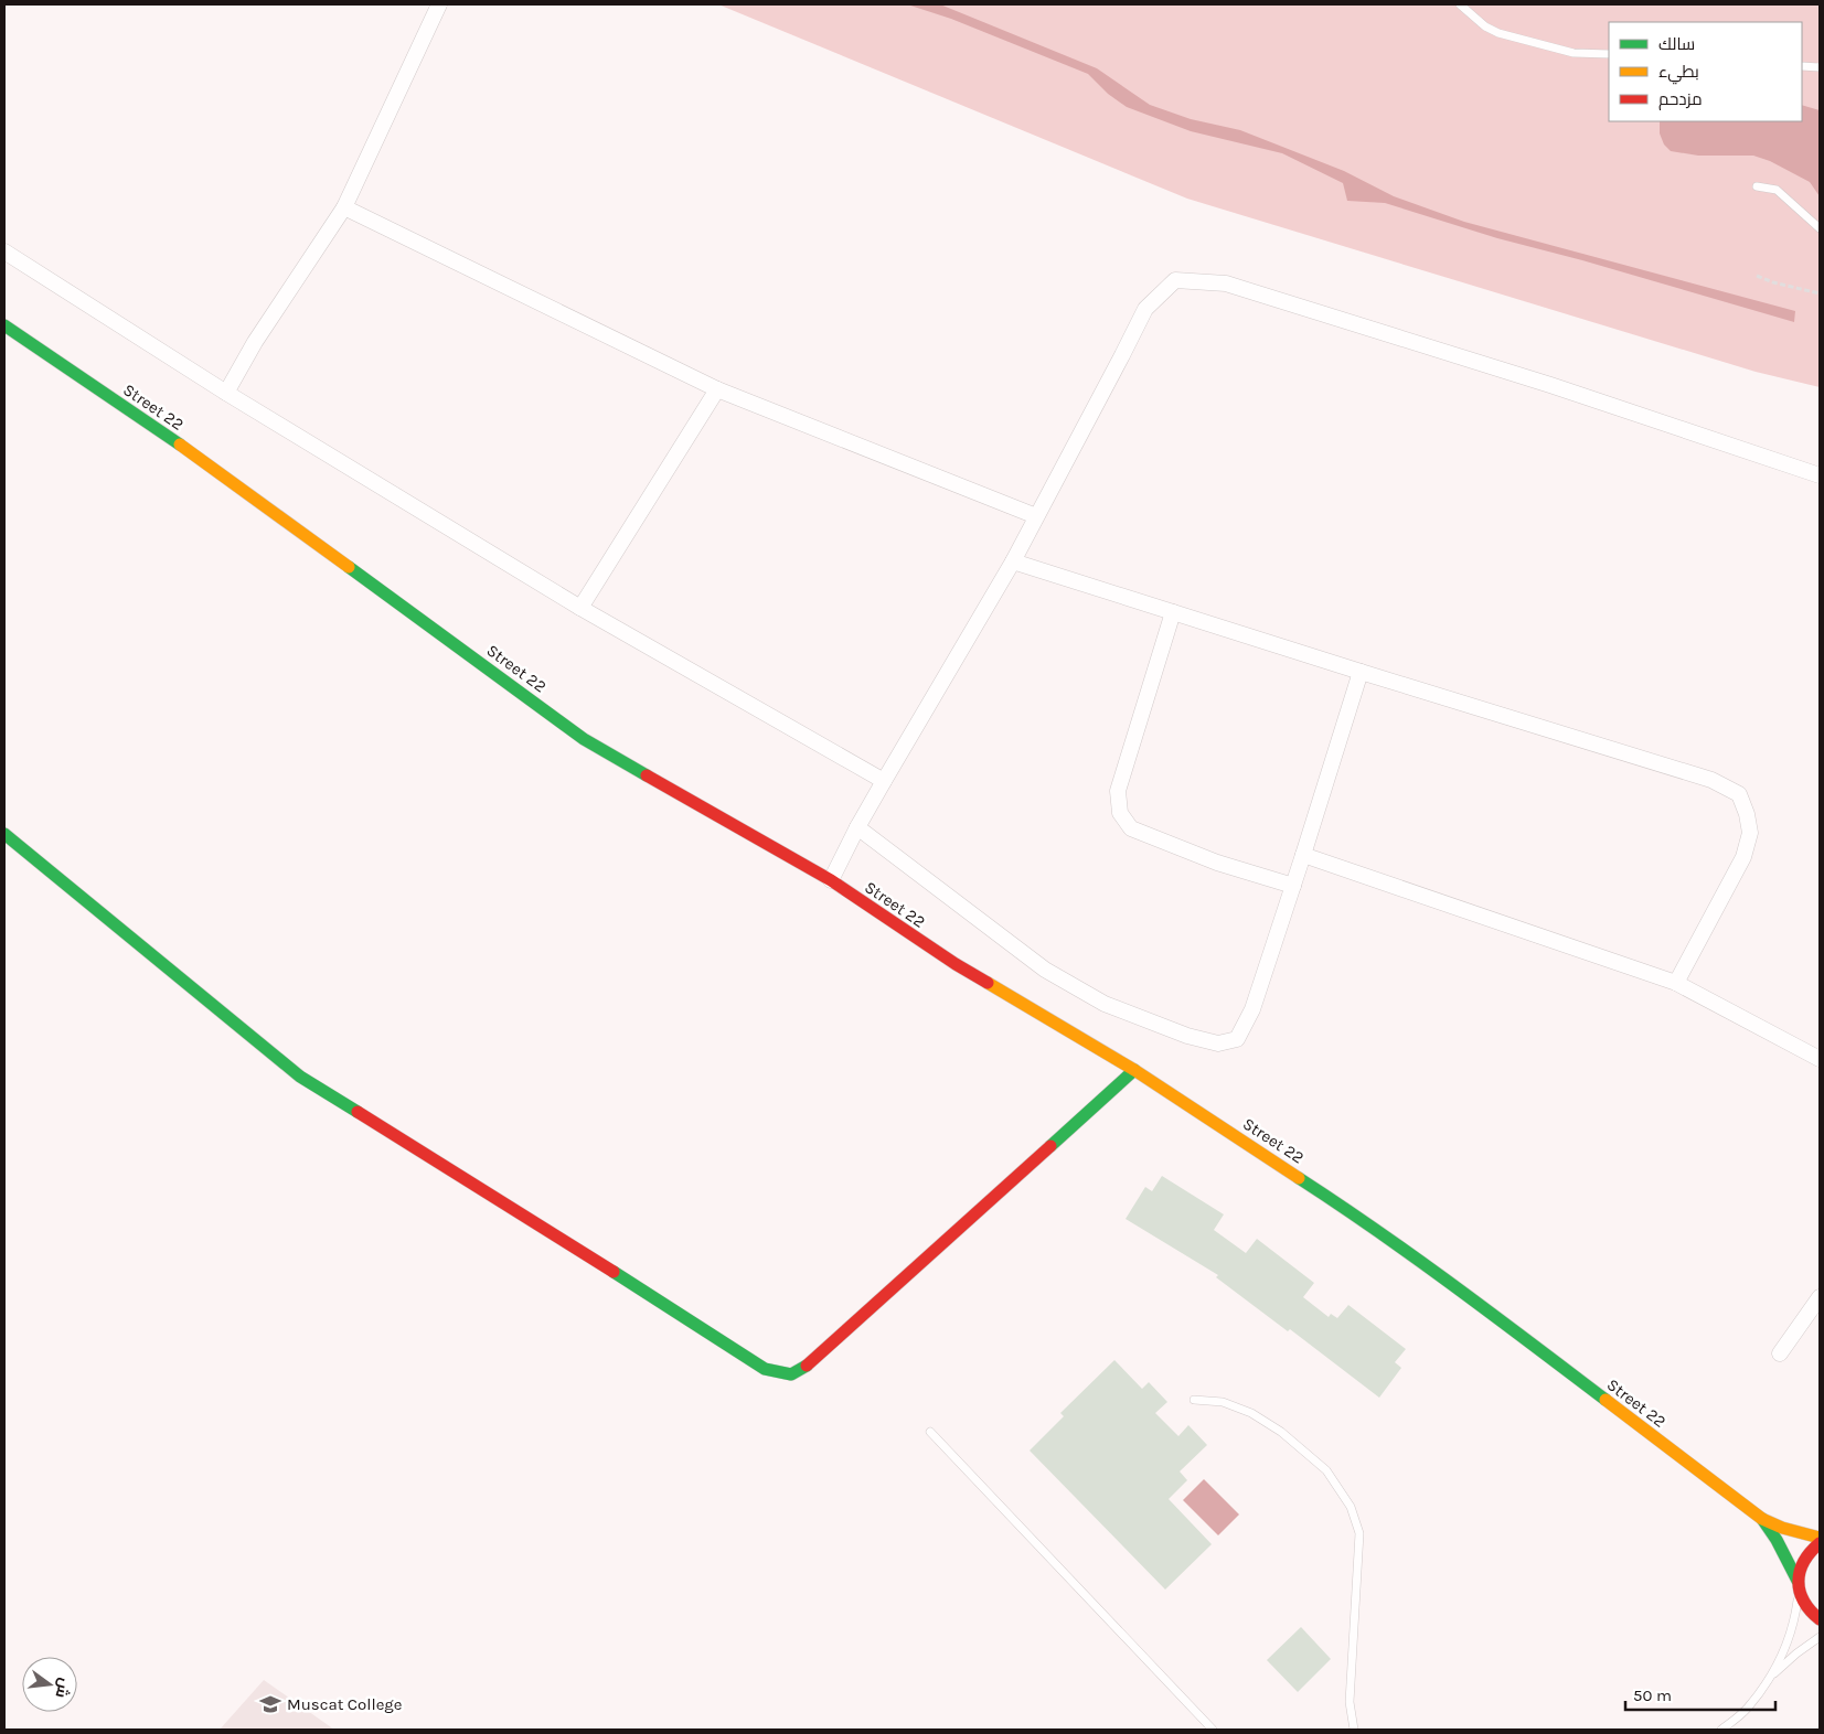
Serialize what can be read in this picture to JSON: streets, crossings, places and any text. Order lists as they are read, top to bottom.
{
  "streets": {
    "street": ["Street 22"]
  },
  "places": {
    "school or university": ["Muscat College"]
  },
  "legend": ["سالك", "بطيء", "مزدحم"],
  "scale_bar": "50 m",
  "north": "right"
}
